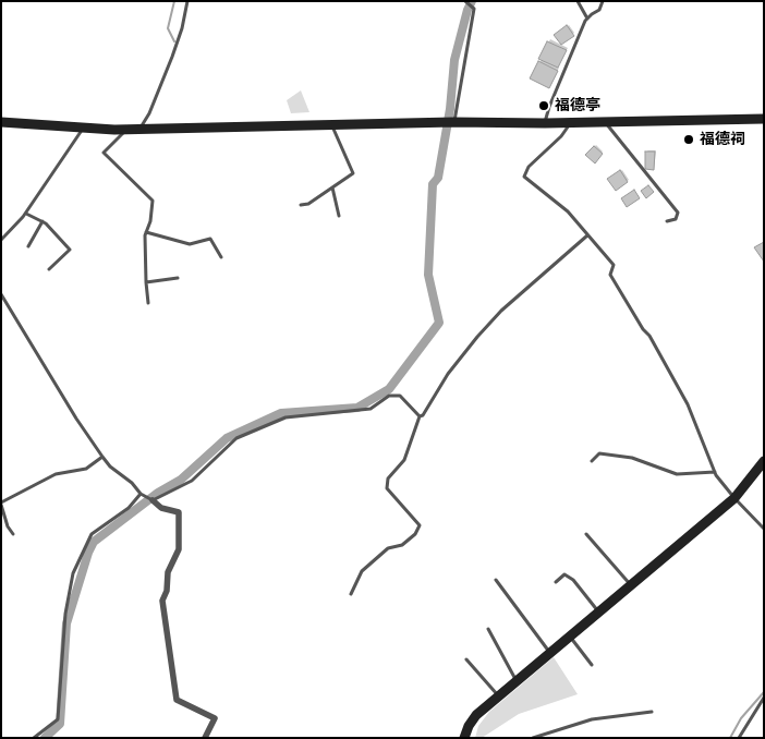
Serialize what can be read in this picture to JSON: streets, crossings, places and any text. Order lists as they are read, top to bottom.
{
  "places": ["福德亭", "福德祠"]
}
